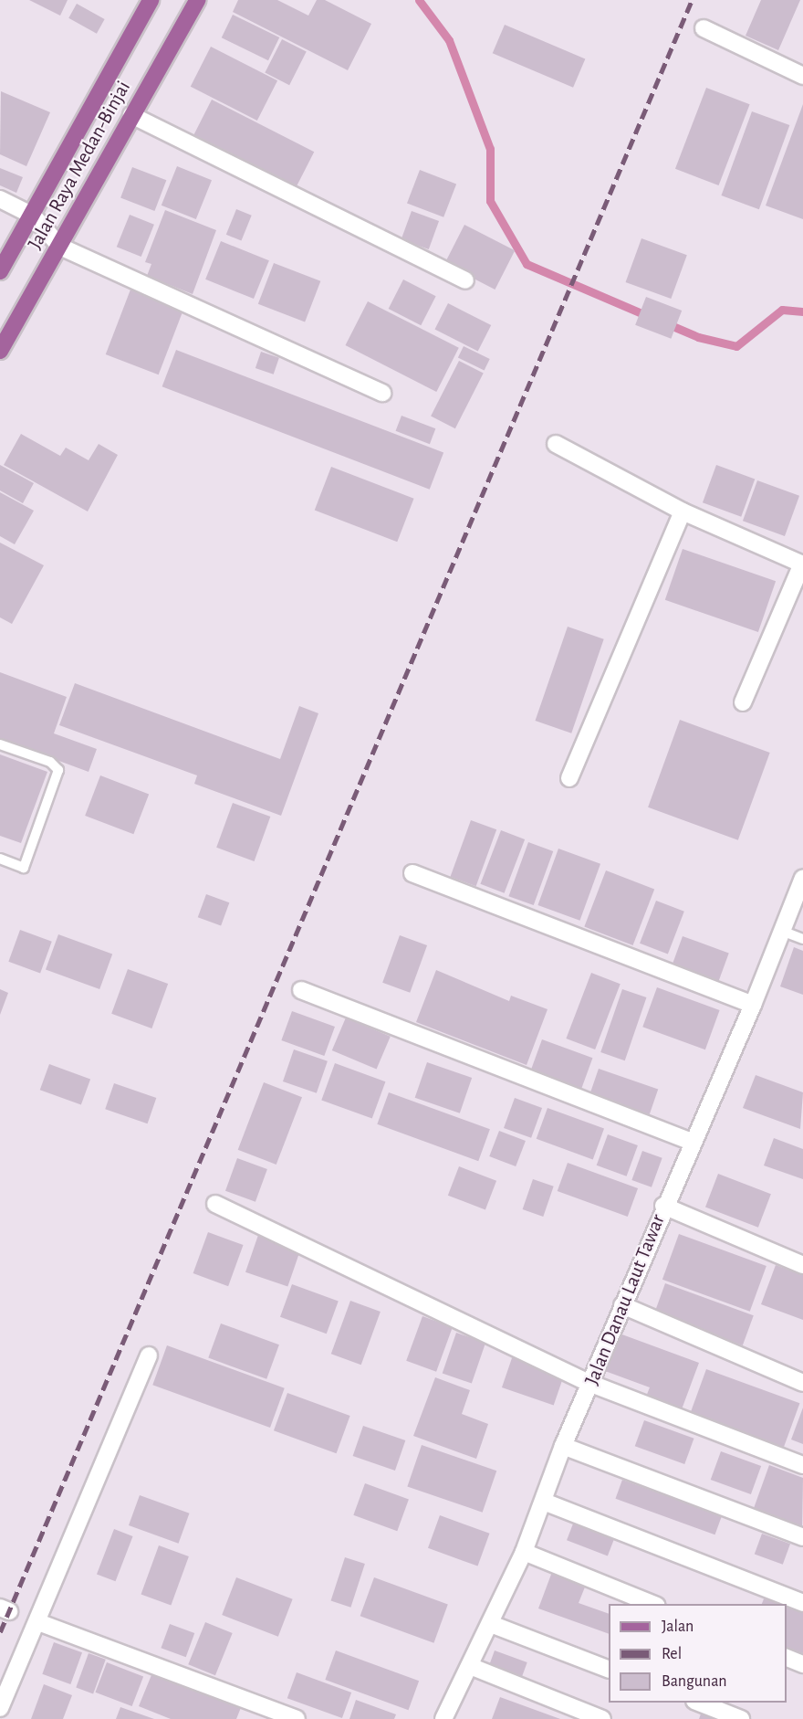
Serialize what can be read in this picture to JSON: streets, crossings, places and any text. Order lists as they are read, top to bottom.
{
  "streets": {
    "main road": ["Jalan Raya Medan-Binjai"],
    "street": ["Jalan Danau Laut Tawar"]
  },
  "legend": ["Jalan", "Rel", "Bangunan"]
}
